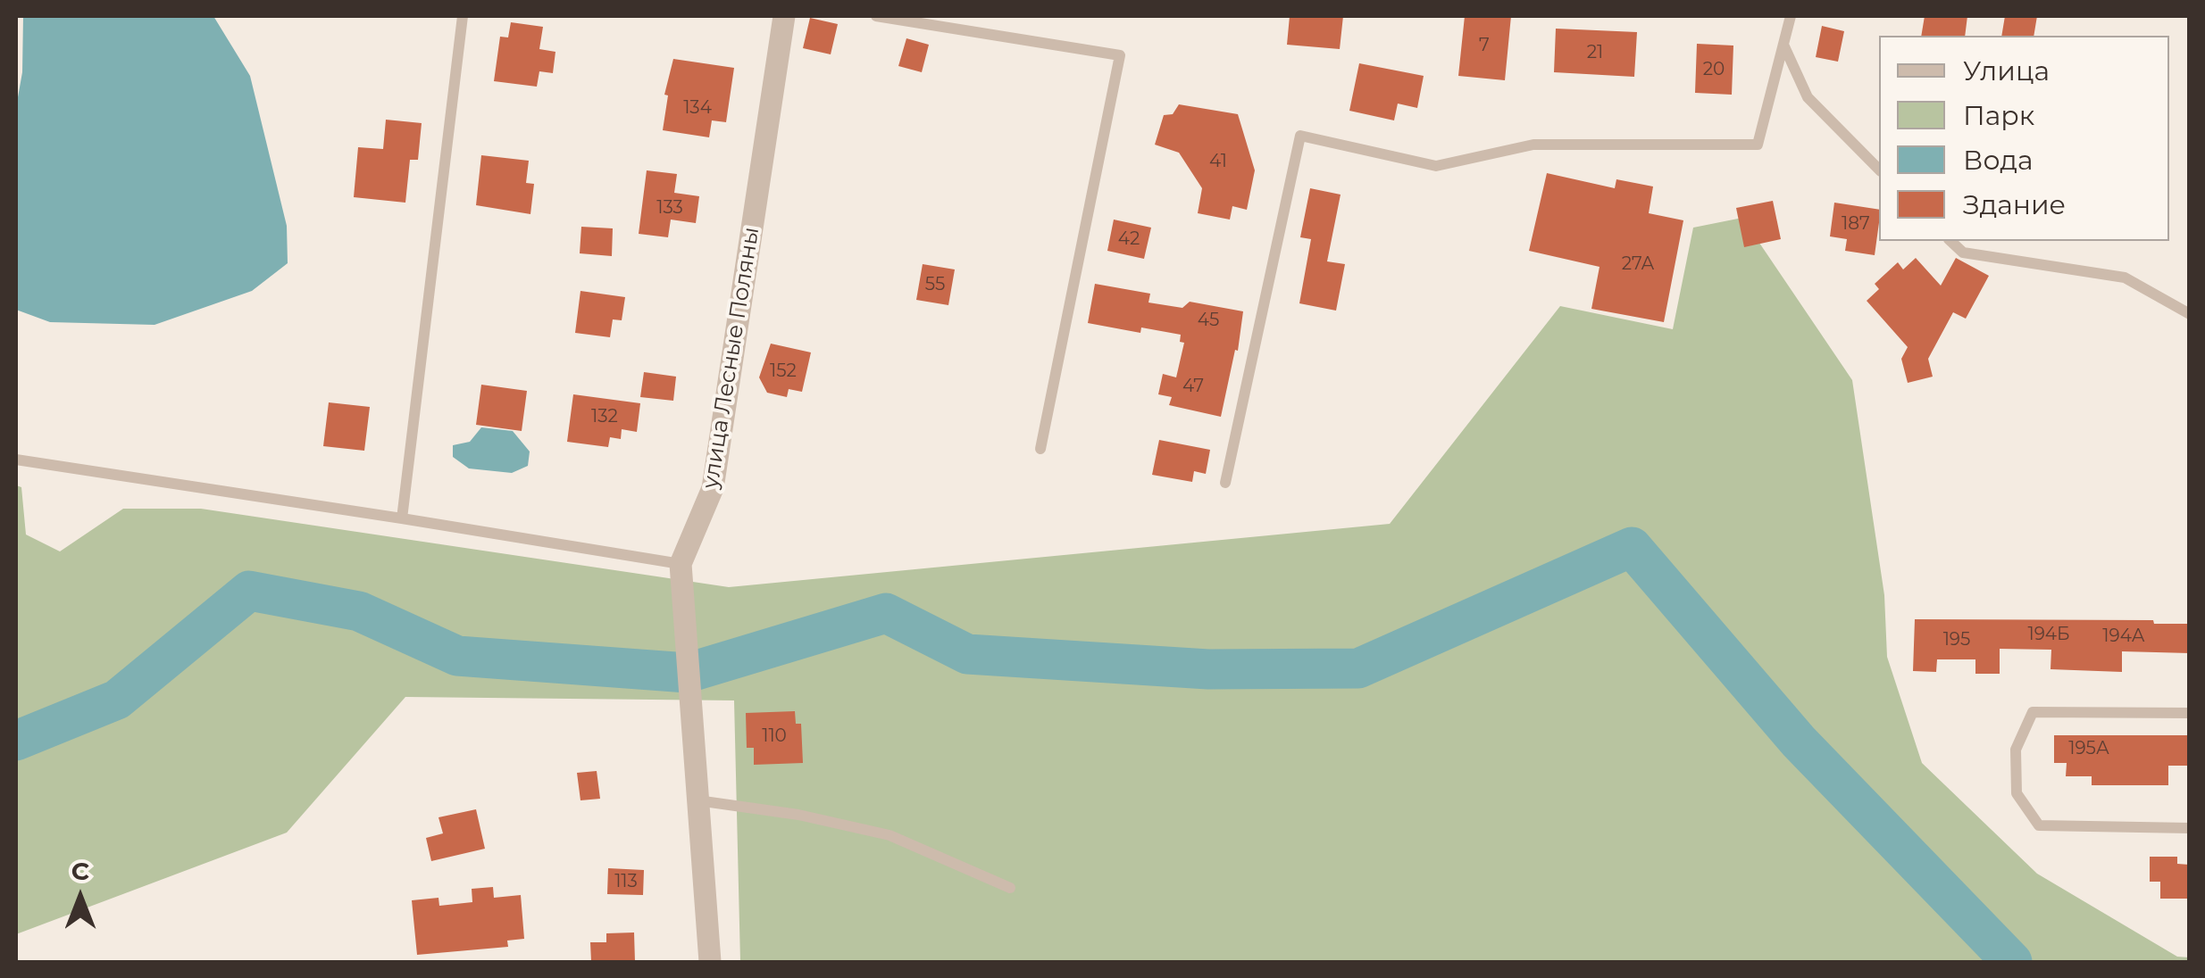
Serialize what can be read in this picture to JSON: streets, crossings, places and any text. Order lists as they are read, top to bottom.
{
  "streets": {
    "street": ["улица Лесные Поляны"]
  },
  "house_numbers": [
    "7",
    "21",
    "20",
    "134",
    "41",
    "133",
    "187",
    "42",
    "27А",
    "55",
    "45",
    "152",
    "47",
    "132",
    "194Б",
    "194А",
    "195",
    "110",
    "195А",
    "113"
  ],
  "legend": [
    "Улица",
    "Парк",
    "Вода",
    "Здание"
  ],
  "north": "top"
}
